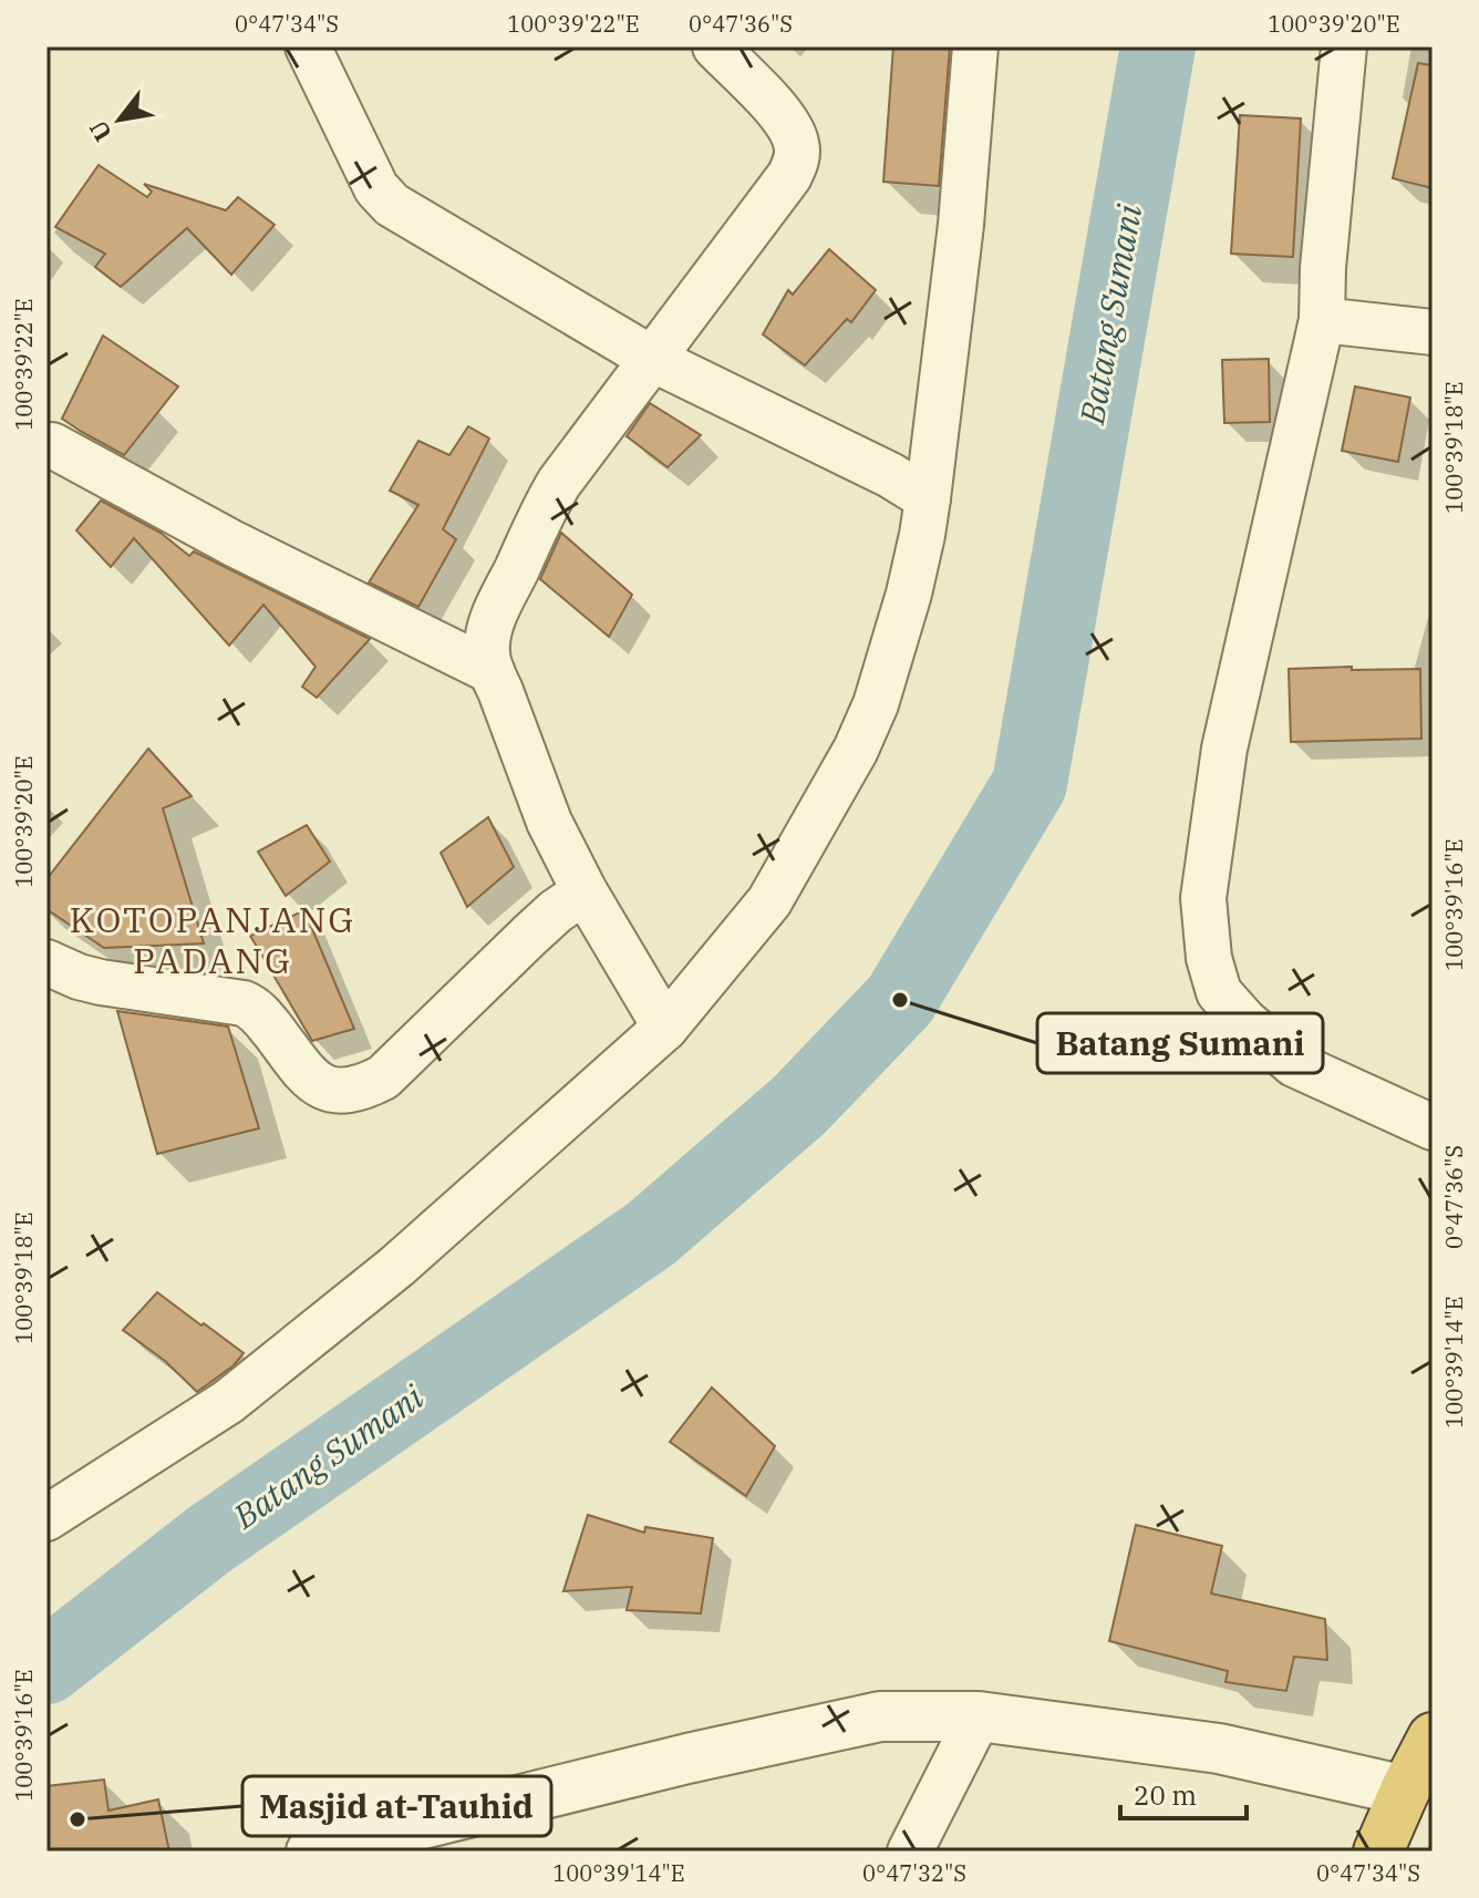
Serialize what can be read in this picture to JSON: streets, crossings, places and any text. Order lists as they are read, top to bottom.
{
  "districts": ["KOTOPANJANG PADANG"],
  "water": ["Batang Sumani"],
  "places": ["Batang Sumani", "Masjid at-Tauhid"],
  "scale_bar": "20 m",
  "north": "bottom left",
  "coordinates": [
    "0°47'34\"S",
    "100°39'22\"E",
    "0°47'36\"S",
    "100°39'20\"E",
    "100°39'18\"E",
    "100°39'16\"E",
    "100°39'14\"E",
    "0°47'32\"S"
  ]
}
